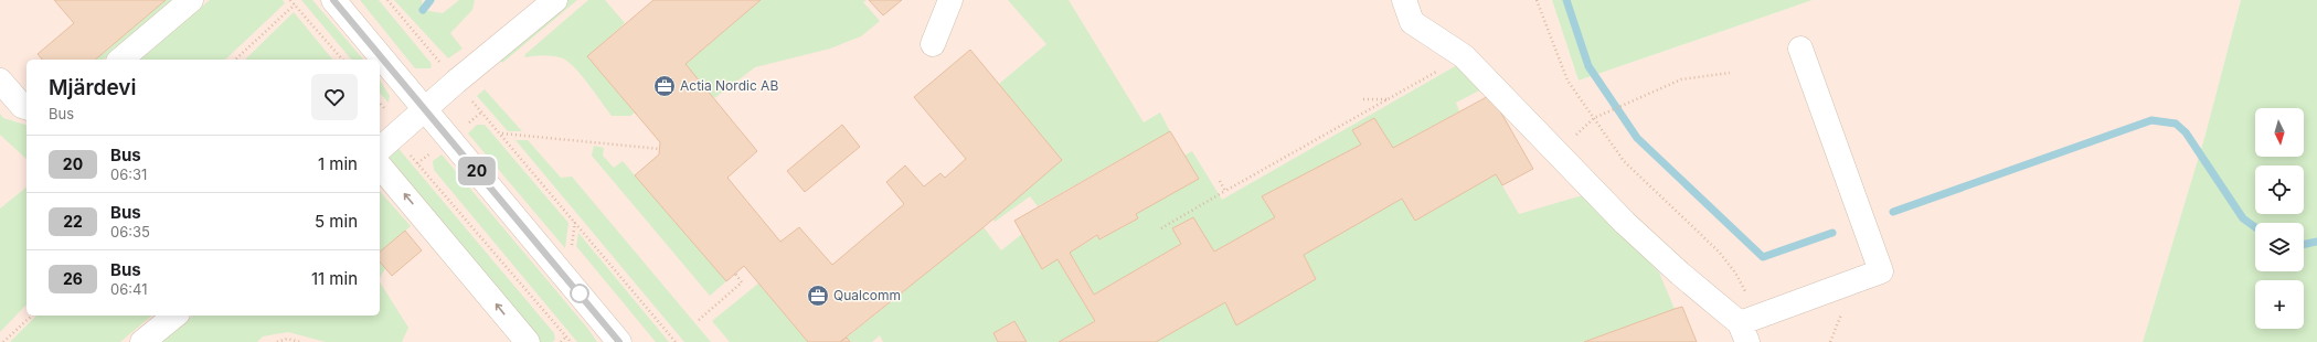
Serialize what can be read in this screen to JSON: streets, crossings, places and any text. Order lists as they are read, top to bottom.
{
  "places": {
    "office": ["Actia Nordic AB", "Qualcomm"]
  },
  "lines": ["bus line 20"],
  "north": "bottom",
  "page": {
    "on_map": "20",
    "heading": ["Mjärdevi", "Bus"],
    "map_buttons": "+",
    "list": [
      {
        "mark": "20",
        "name": "Bus",
        "note": "06:31",
        "value": "1 min"
      },
      {
        "mark": "22",
        "name": "Bus",
        "note": "06:35",
        "value": "5 min"
      },
      {
        "mark": "26",
        "name": "Bus",
        "note": "06:41",
        "value": "11 min"
      }
    ]
  }
}
